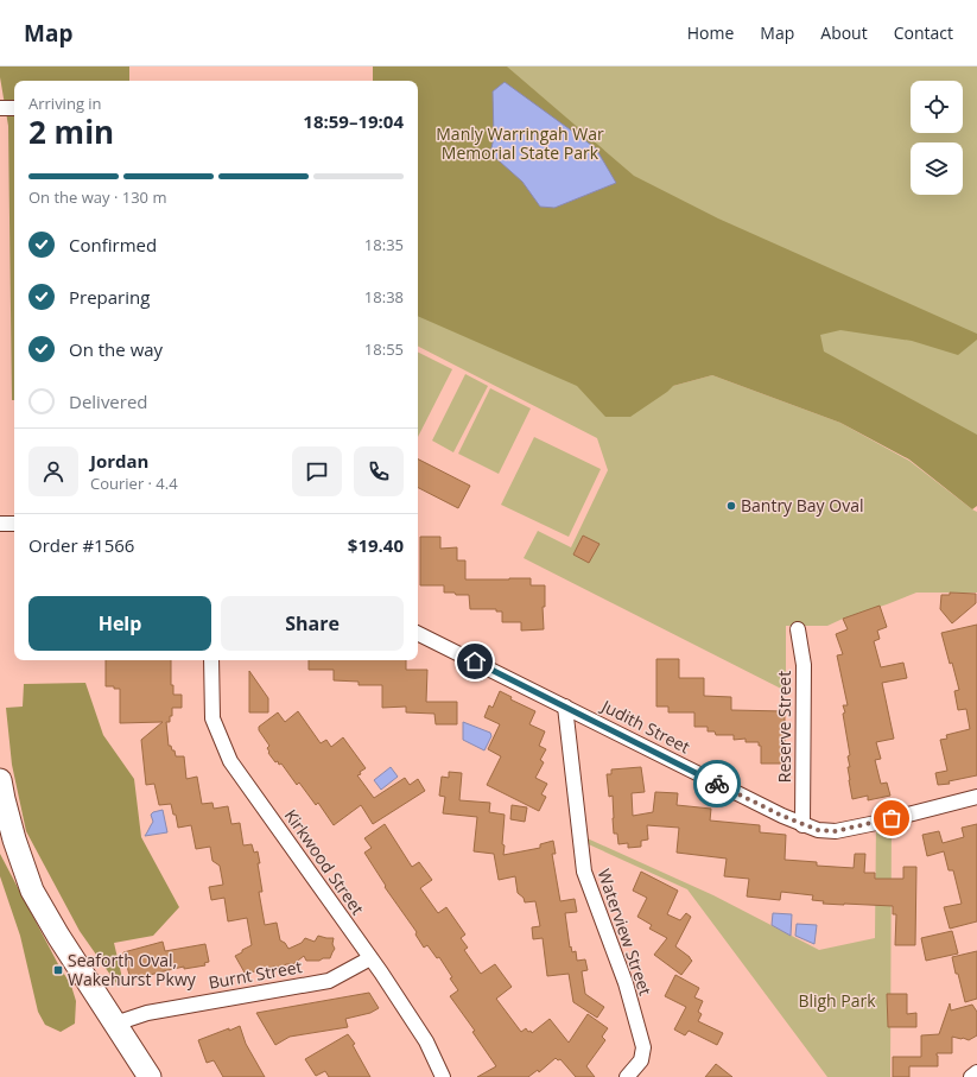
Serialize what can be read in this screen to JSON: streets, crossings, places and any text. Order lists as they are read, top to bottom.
{
  "streets": {
    "street": [
      "Judith Street",
      "Reserve Street",
      "Kirkwood Street",
      "Waterview Street",
      "Burnt Street"
    ]
  },
  "crossings": [
    ["Judith Street", "Reserve Street"],
    ["Judith Street", "Waterview Street"],
    ["Kirkwood Street", "Burnt Street"]
  ],
  "parks": ["Manly Warringah War Memorial State Park", "Bligh Park"],
  "places": {
    "other": ["Bantry Bay Oval"],
    "transit": ["Seaforth Oval, Wakehurst Pkwy"]
  },
  "page": {
    "header": "Map",
    "nav": [
      "Home",
      "Map",
      "About",
      "Contact"
    ],
    "heading": ["2 min", "Arriving in", "18:59–19:04"],
    "panel": [
      "Jordan",
      "Courier · 4.4",
      "Order #1566",
      "$19.40"
    ],
    "bar": "On the way · 130 m",
    "list": [
      ["Confirmed", "18:35"],
      ["Preparing", "18:38"],
      ["On the way", "18:55"],
      "Delivered"
    ],
    "buttons": ["Help", "Share"]
  }
}
